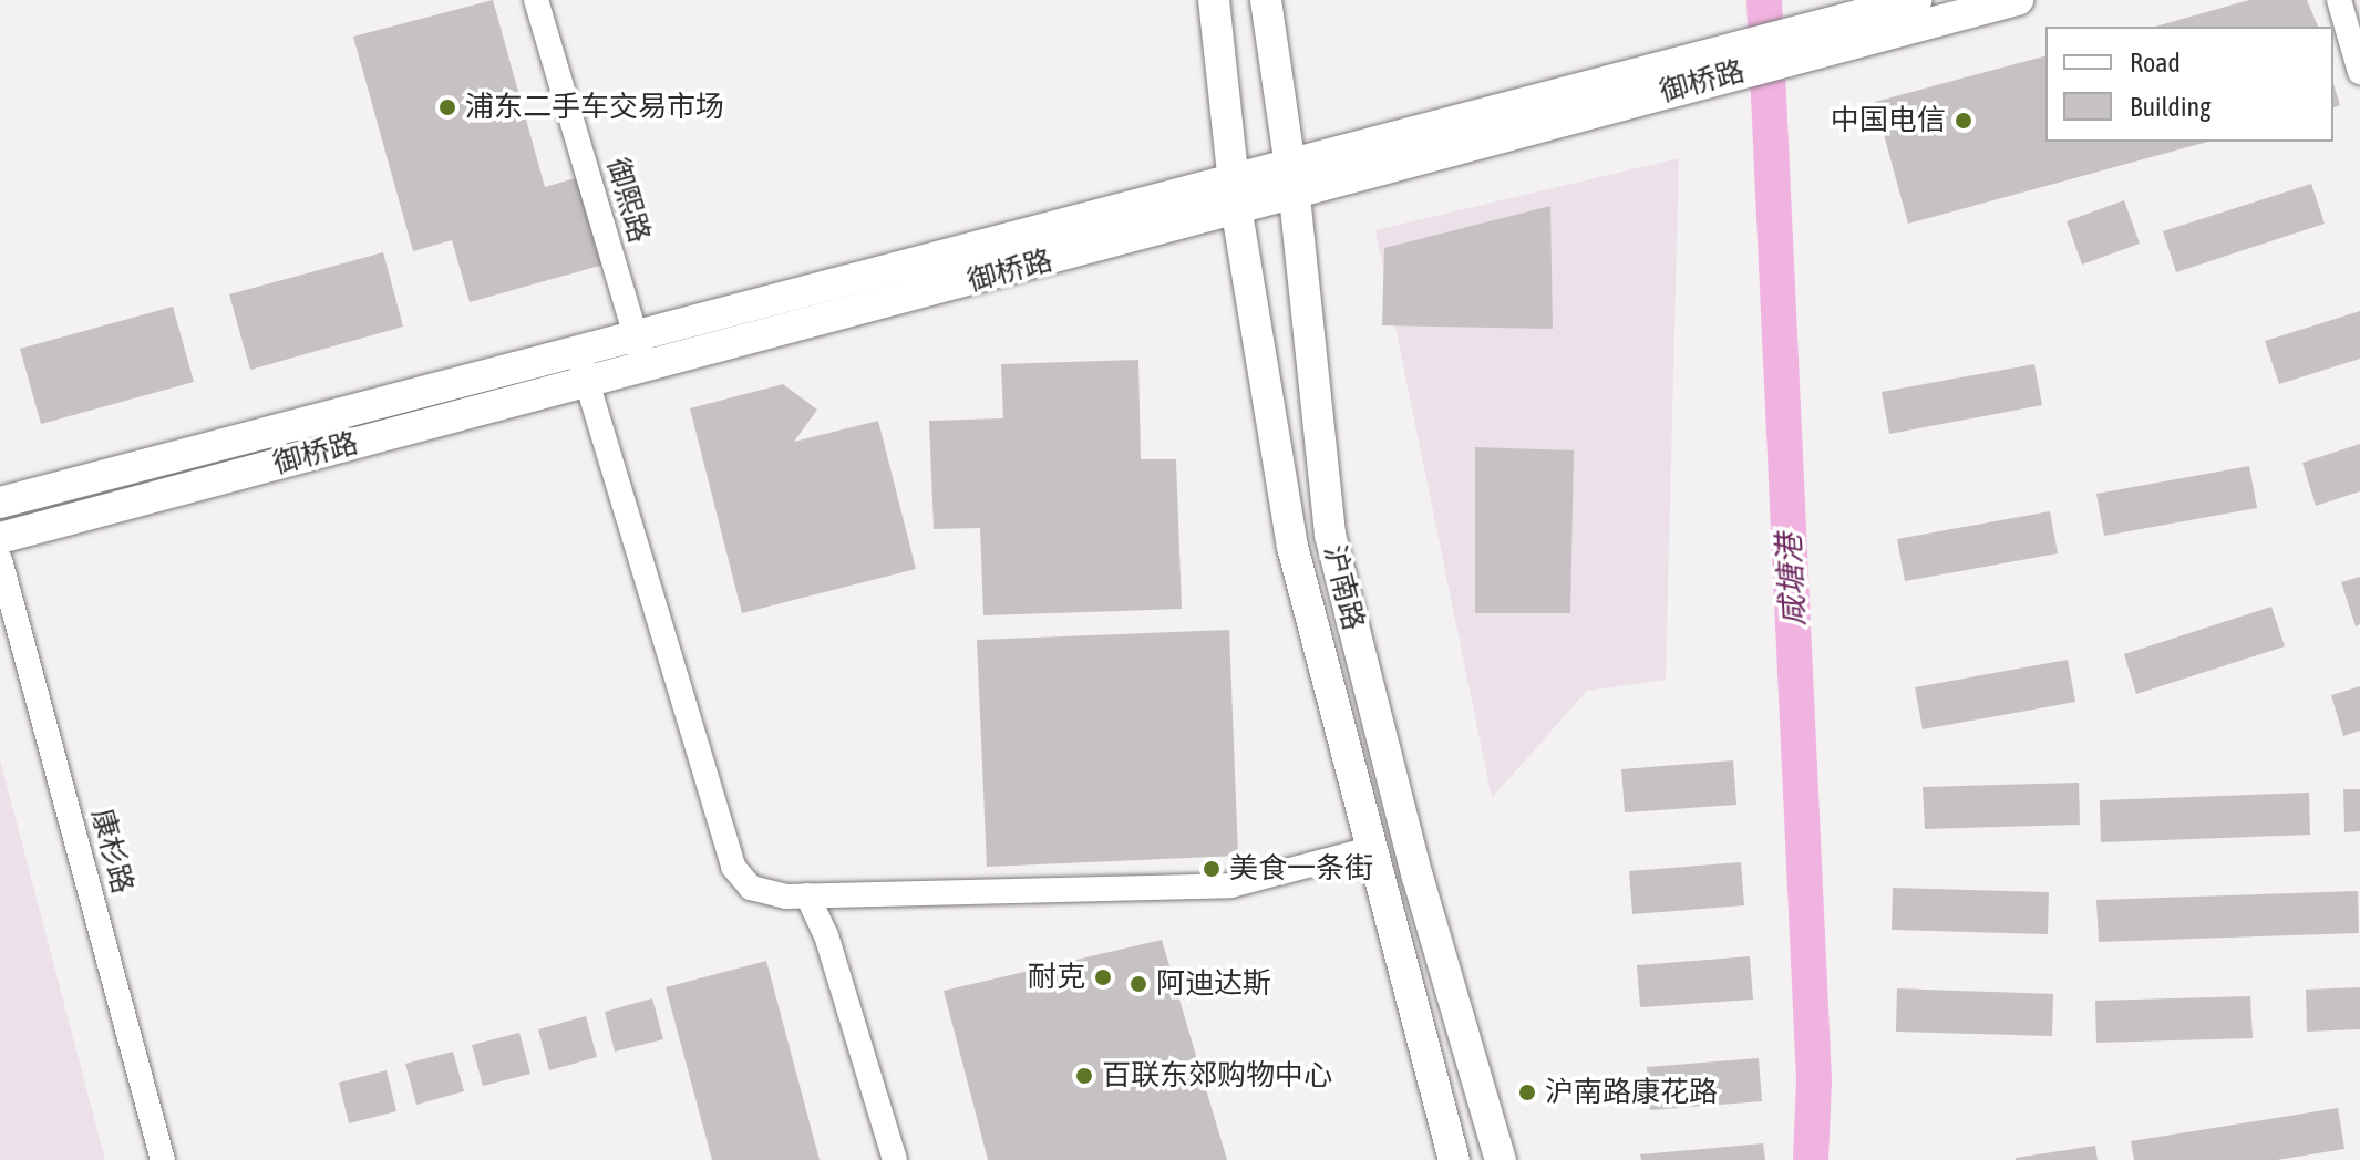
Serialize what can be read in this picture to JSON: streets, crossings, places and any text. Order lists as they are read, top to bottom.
{
  "streets": {
    "main road": ["御桥路", "沪南路"],
    "street": ["御熙路", "康杉路"]
  },
  "crossings": [
    ["御桥路", "御熙路"],
    ["御桥路", "沪南路"]
  ],
  "water": ["咸塘港"],
  "places": [
    "浦东二手车交易市场",
    "中国电信",
    "美食一条街",
    "耐克",
    "阿迪达斯",
    "百联东郊购物中心",
    "沪南路康花路"
  ],
  "legend": ["Road", "Building"]
}
